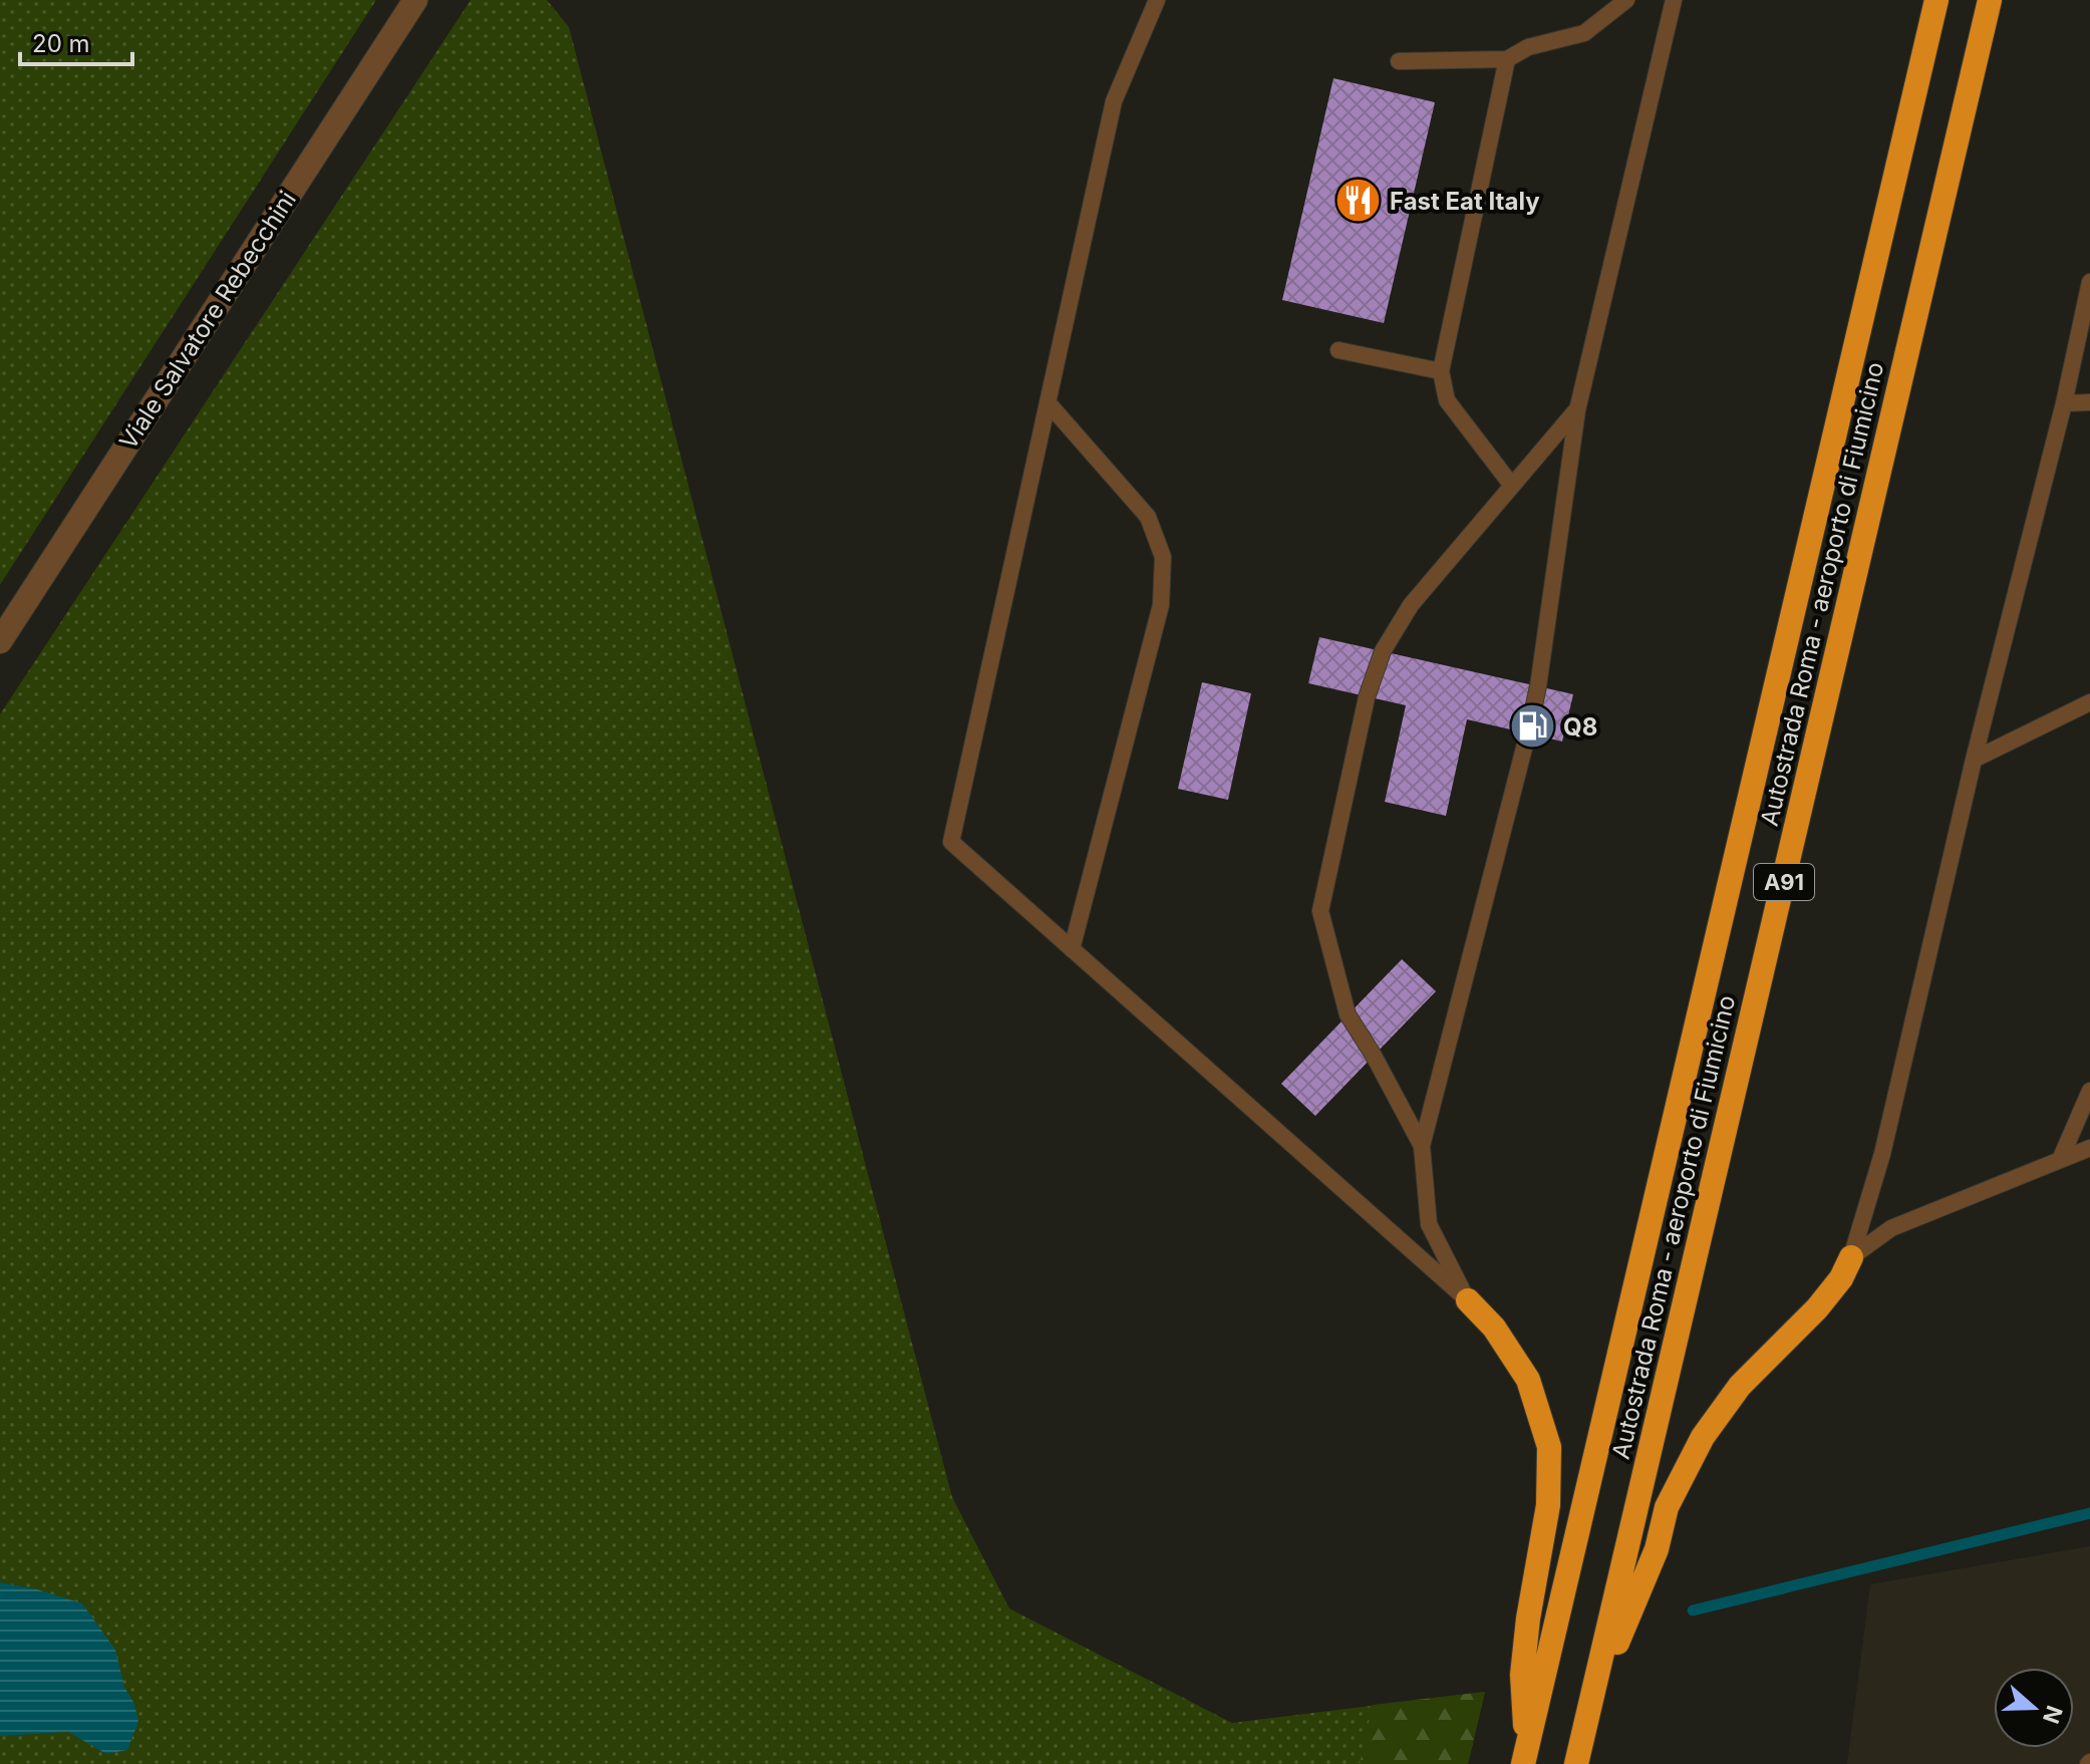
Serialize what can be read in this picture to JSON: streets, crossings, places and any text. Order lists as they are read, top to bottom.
{
  "streets": {
    "highway": ["Autostrada Roma - aeroporto di Fiumicino", "A91"],
    "street": ["Viale Salvatore Rebecchini"]
  },
  "places": {
    "restaurant": ["Fast Eat Italy"],
    "fuel station": ["Q8"]
  },
  "scale_bar": "20 m",
  "north": "right"
}
